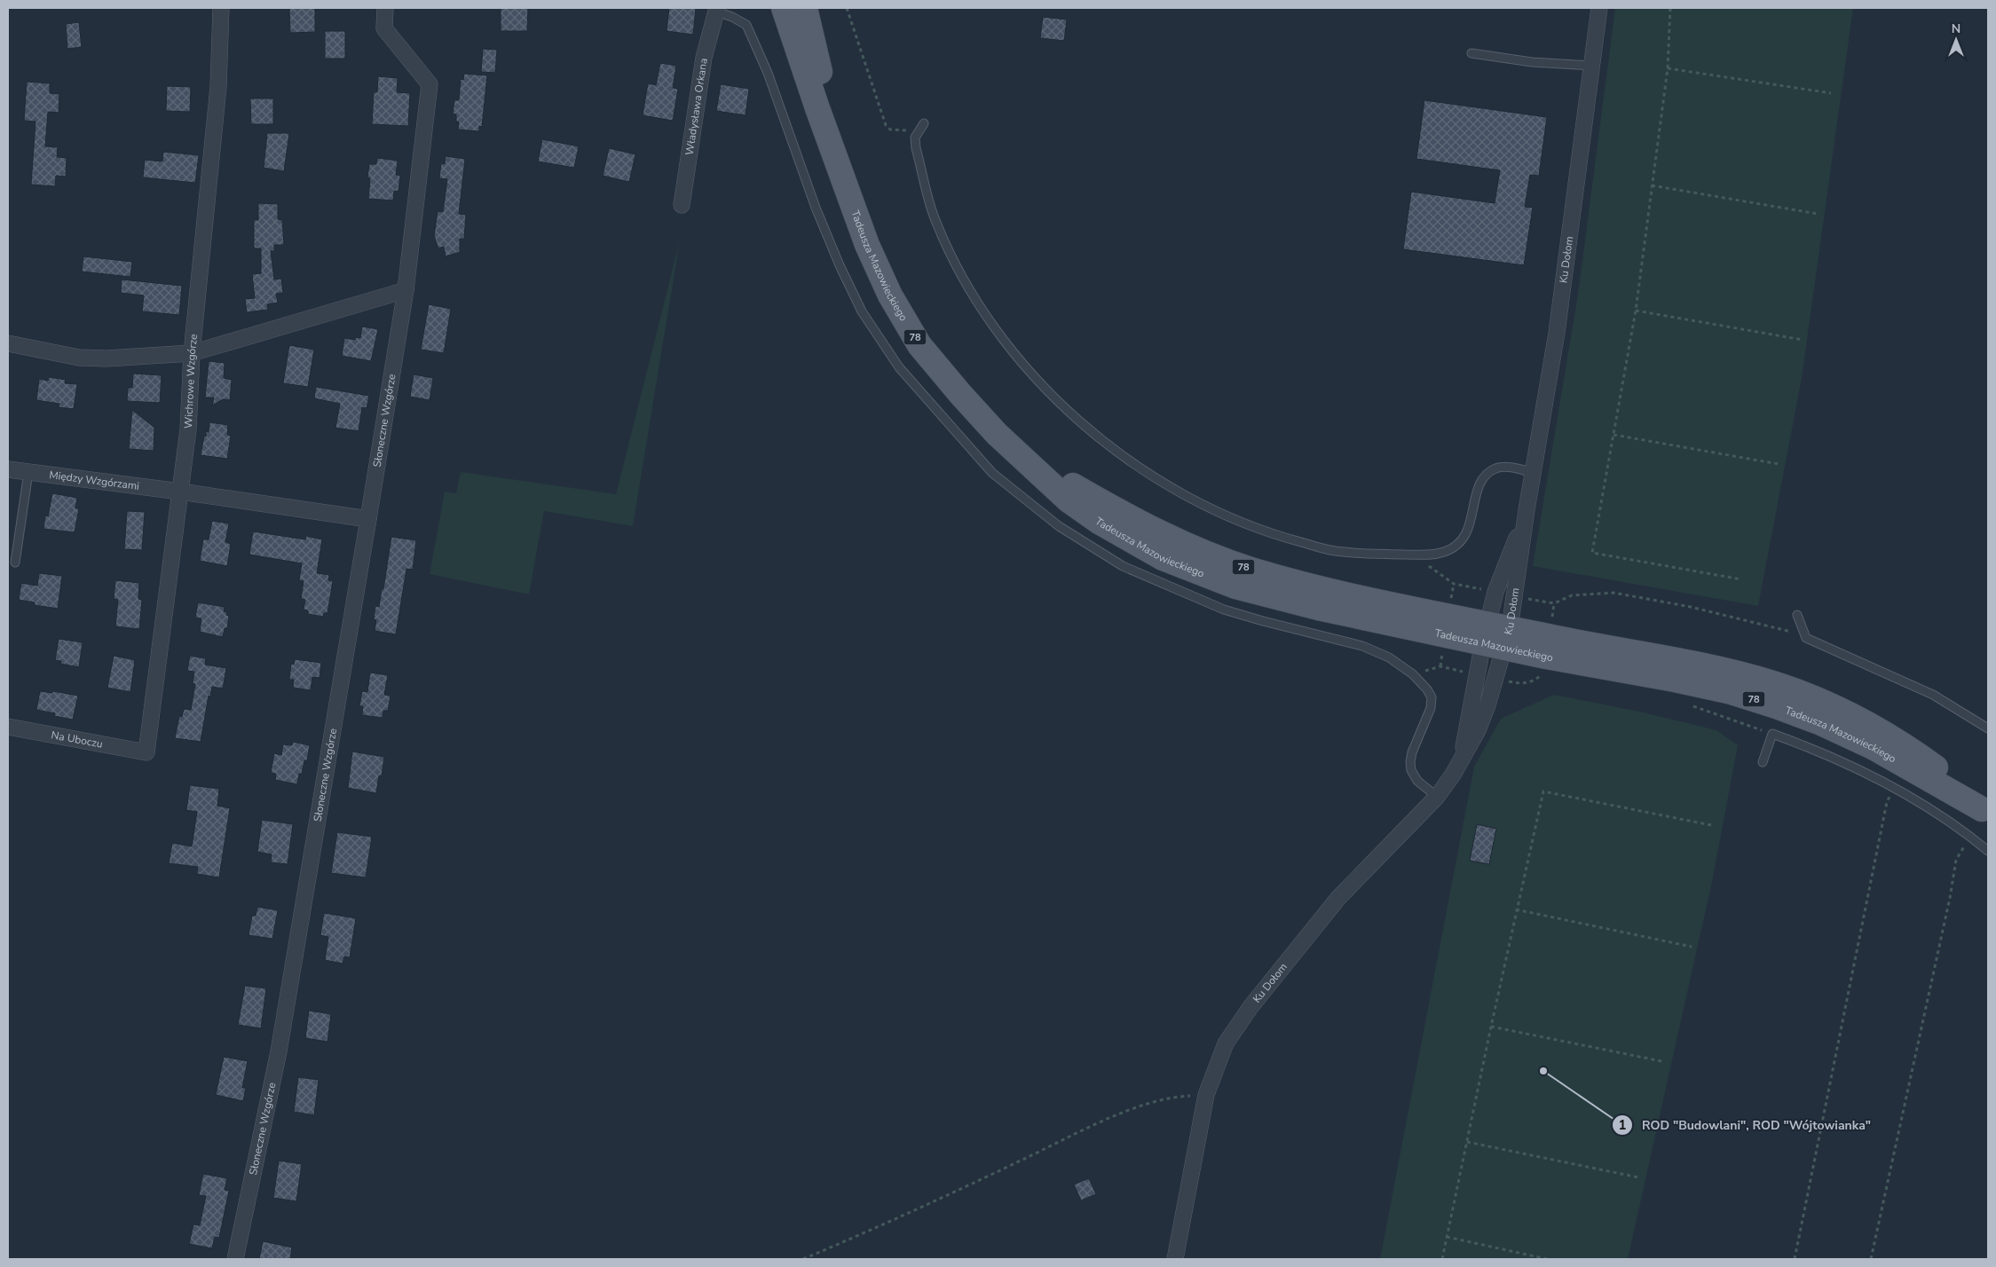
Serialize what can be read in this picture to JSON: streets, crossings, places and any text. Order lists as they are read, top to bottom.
{
  "streets": {
    "main road": ["Tadeusza Mazowieckiego", "78"],
    "street": [
      "Władysława Orkana",
      "Ku Dołom",
      "Wichrowe Wzgórze",
      "Słoneczne Wzgórze",
      "Między Wzgórzami",
      "Na Uboczu"
    ]
  },
  "crossings": [
    ["Ku Dołom", "Tadeusza Mazowieckiego"],
    ["Wichrowe Wzgórze", "Między Wzgórzami"],
    ["Wichrowe Wzgórze", "Na Uboczu"],
    ["Słoneczne Wzgórze", "Między Wzgórzami"]
  ],
  "places": ["ROD \"Budowlani\", ROD \"Wójtowianka\""],
  "north": "top"
}
